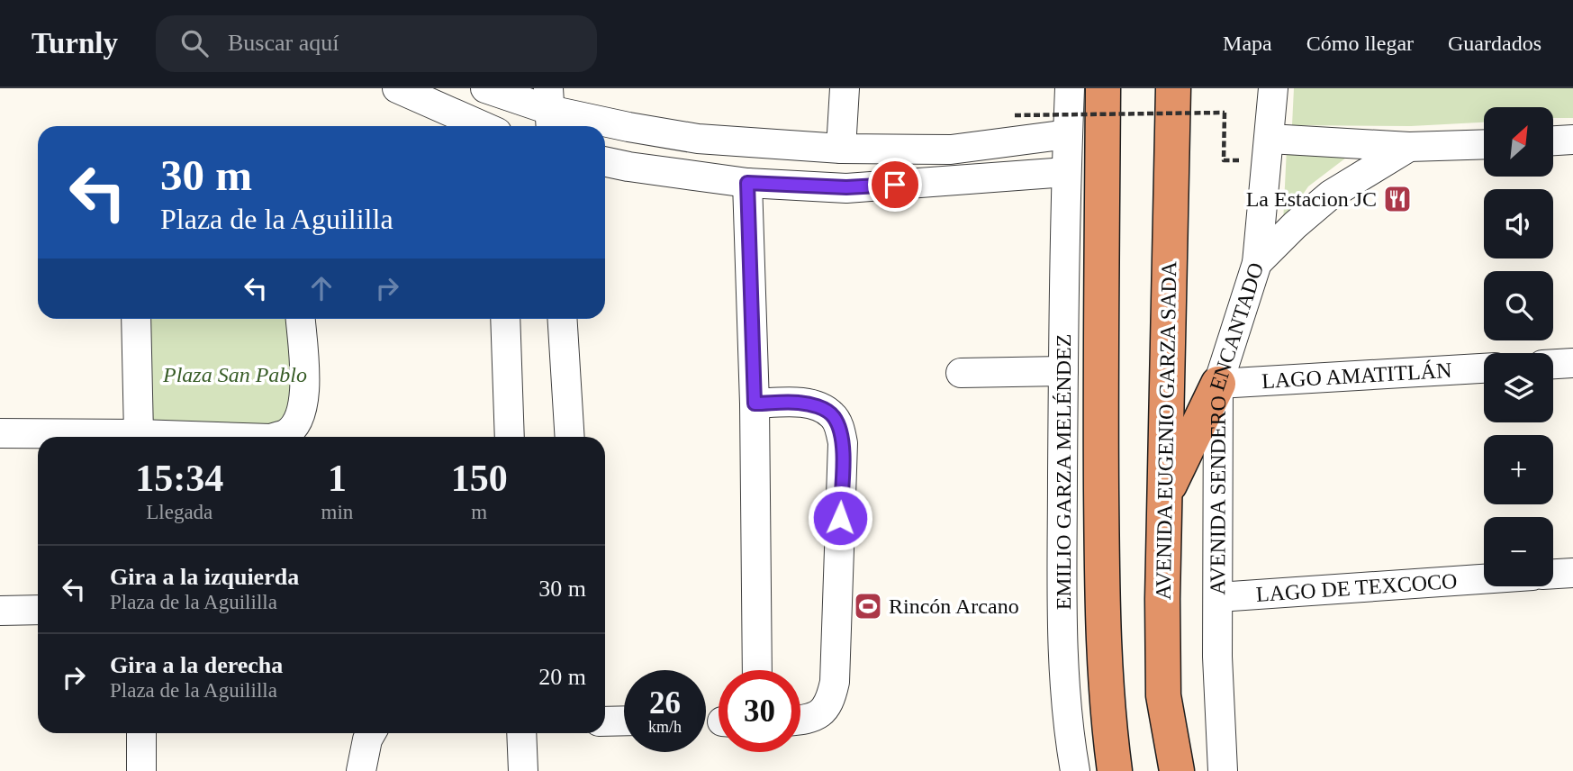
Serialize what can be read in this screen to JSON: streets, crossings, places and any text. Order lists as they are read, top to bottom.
{
  "streets": {
    "highway": ["AVENIDA EUGENIO GARZA SADA"],
    "street": [
      "LAGO AMATITLÁN",
      "AVENIDA SENDERO ENCANTADO",
      "EMILIO GARZA MELÉNDEZ",
      "LAGO DE TEXCOCO"
    ]
  },
  "crossings": [
    ["LAGO AMATITLÁN", "AVENIDA SENDERO ENCANTADO"],
    ["AVENIDA SENDERO ENCANTADO", "LAGO DE TEXCOCO"]
  ],
  "parks": ["Plaza San Pablo"],
  "places": {
    "restaurant": ["La Estacion JC"],
    "sports": ["Rincón Arcano"]
  },
  "north": "top right",
  "page": {
    "header": "Turnly",
    "search": "Buscar aquí",
    "nav": ["Mapa", "Cómo llegar", "Guardados"],
    "map_buttons": ["+", "−"],
    "turn": ["30 m", "Plaza de la Aguililla"],
    "eta": [
      "15:34",
      "Llegada",
      "1",
      "min",
      "150",
      "m"
    ],
    "list": [
      {
        "name": "Gira a la izquierda",
        "note": "Plaza de la Aguililla",
        "value": "30 m"
      },
      {
        "name": "Gira a la derecha",
        "note": "Plaza de la Aguililla",
        "value": "20 m"
      }
    ],
    "speed": "26 km/h",
    "limit": "30"
  }
}
